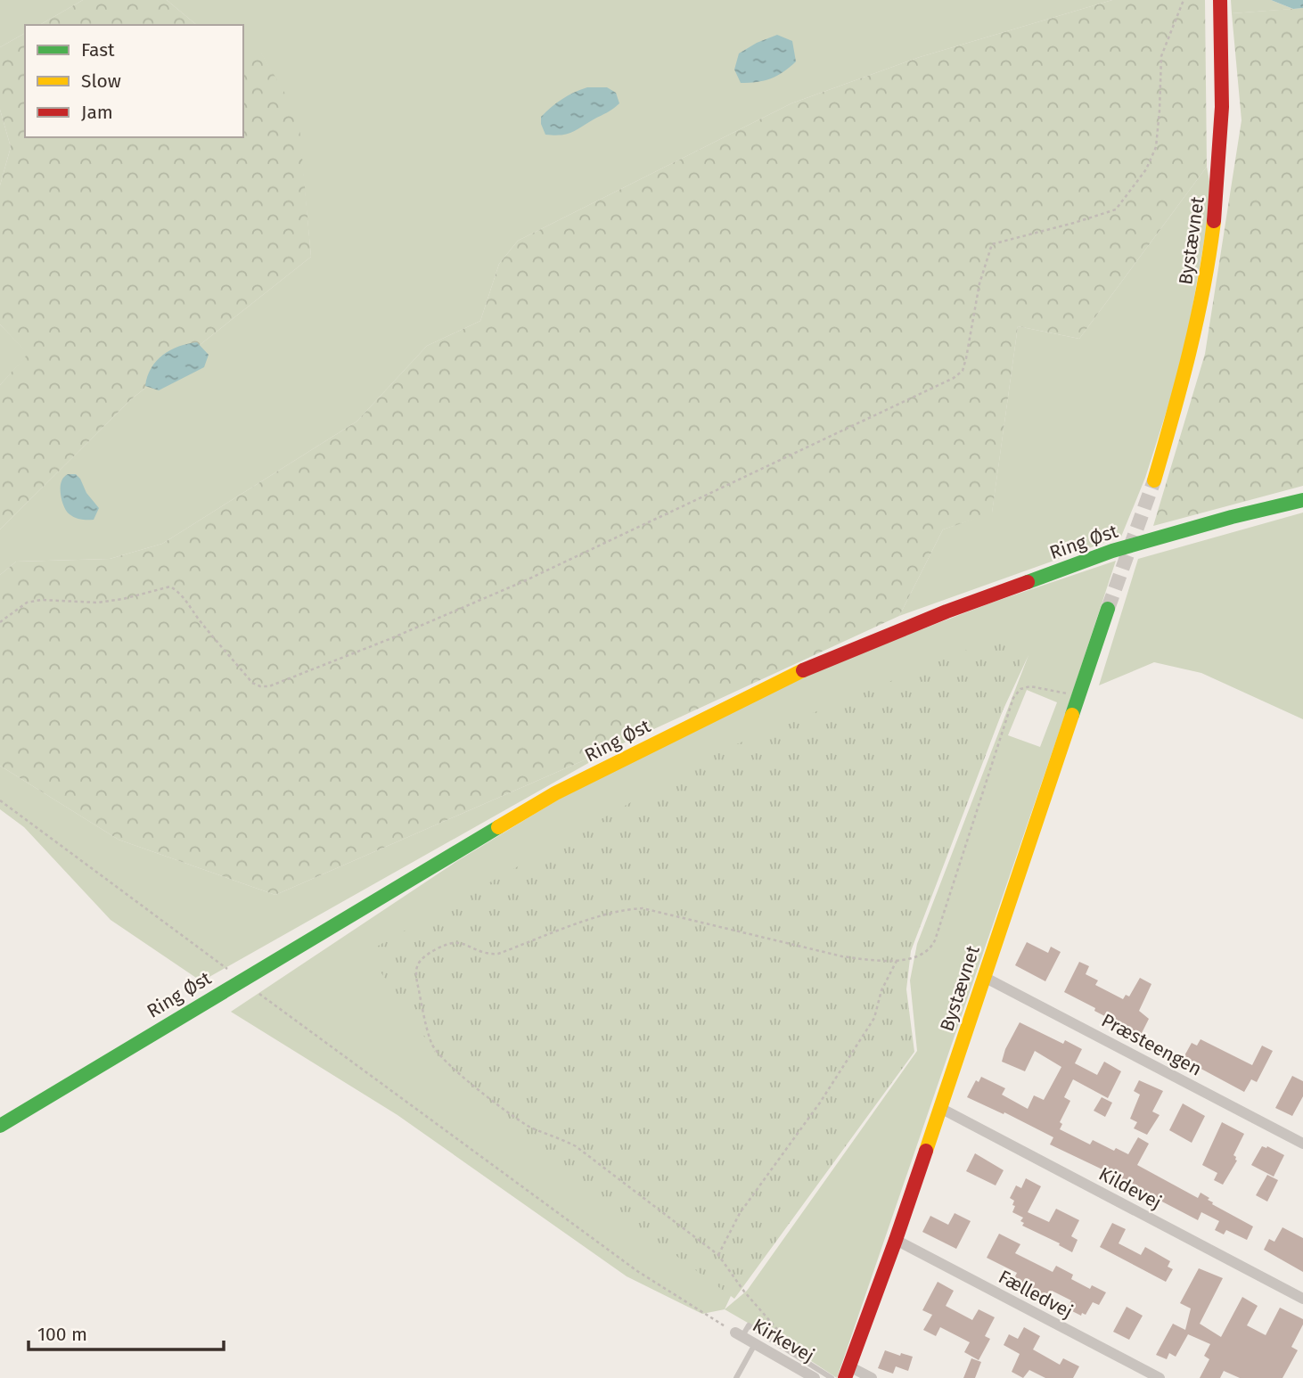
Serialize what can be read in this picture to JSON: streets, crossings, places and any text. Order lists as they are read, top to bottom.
{
  "streets": {
    "main road": ["Bystævnet", "Ring Øst"],
    "street": [
      "Præsteengen",
      "Kildevej",
      "Fælledvej",
      "Kirkevej"
    ]
  },
  "crossings": [
    ["Bystævnet", "Præsteengen"],
    ["Bystævnet", "Kildevej"],
    ["Bystævnet", "Fælledvej"]
  ],
  "legend": ["Fast", "Slow", "Jam"],
  "scale_bar": "100 m"
}
